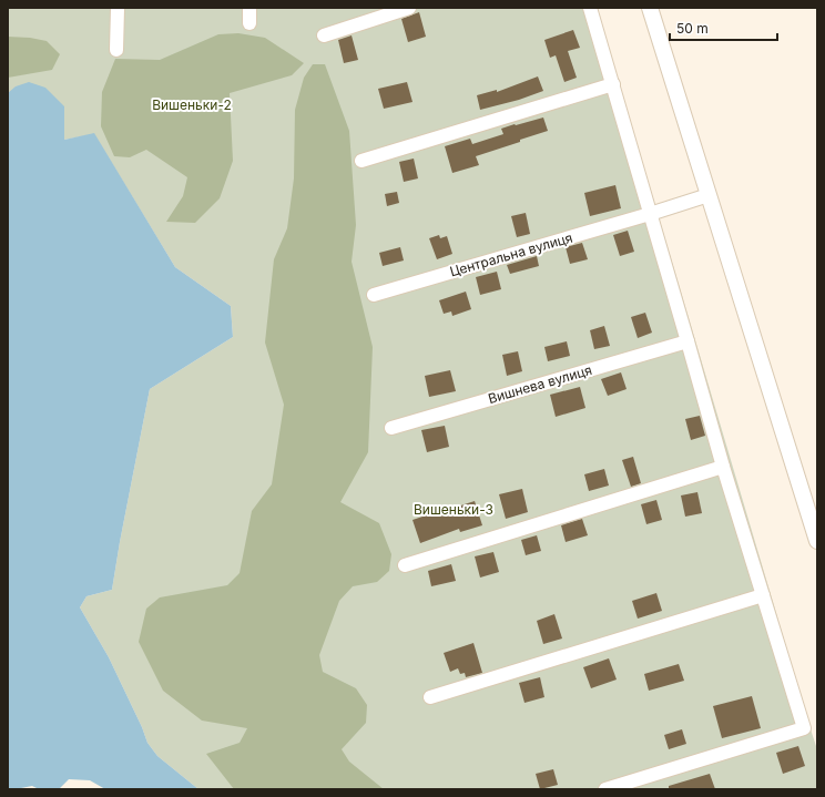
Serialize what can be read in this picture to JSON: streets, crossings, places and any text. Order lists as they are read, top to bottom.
{
  "streets": {
    "street": ["Центральна вулиця", "Вишнева вулиця"]
  },
  "parks": ["Вишеньки-2", "Вишеньки-3"],
  "scale_bar": "50 m"
}
